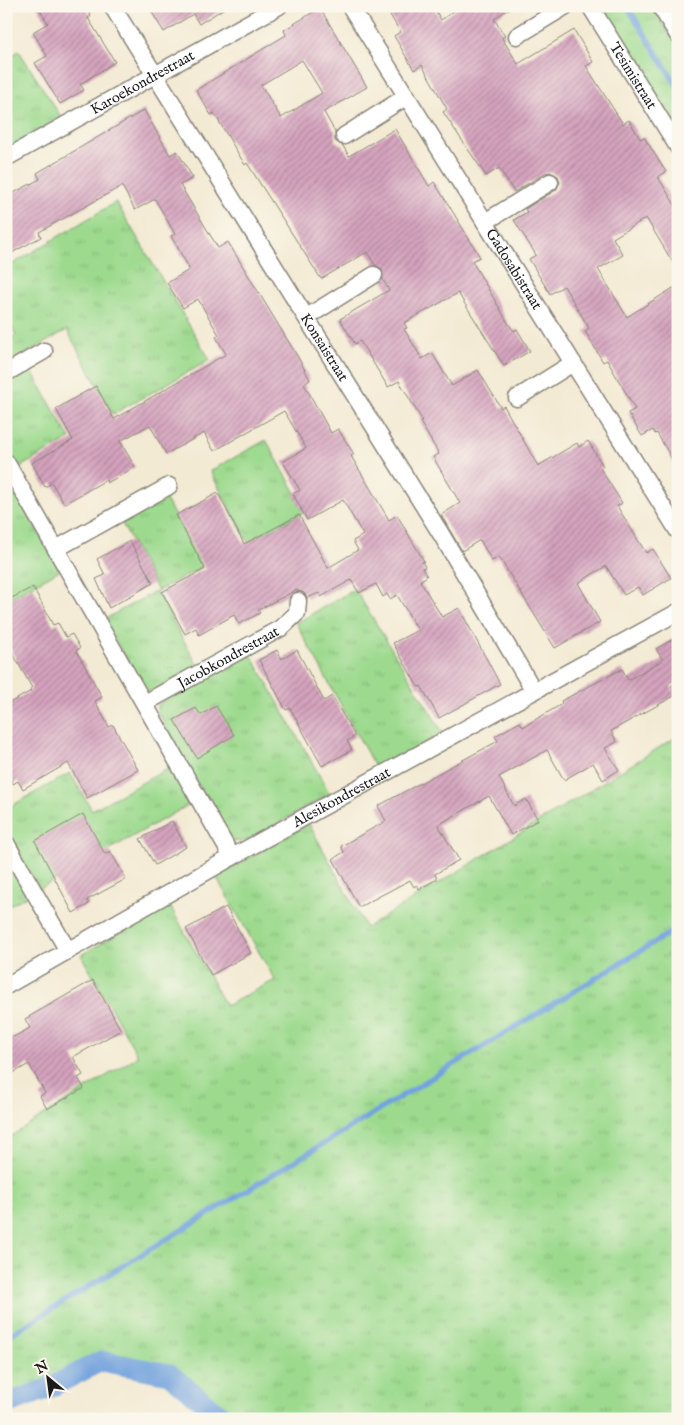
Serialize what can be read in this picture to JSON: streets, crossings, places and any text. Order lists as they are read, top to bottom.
{
  "streets": {
    "street": [
      "Tesimistraat",
      "Karoekondrestraat",
      "Gadosabistraat",
      "Konsaistraat",
      "Jacobkondrestraat",
      "Alesikondrestraat"
    ]
  },
  "crossings": [
    ["Karoekondrestraat", "Konsaistraat"],
    ["Konsaistraat", "Alesikondrestraat"]
  ],
  "north": "top left"
}
